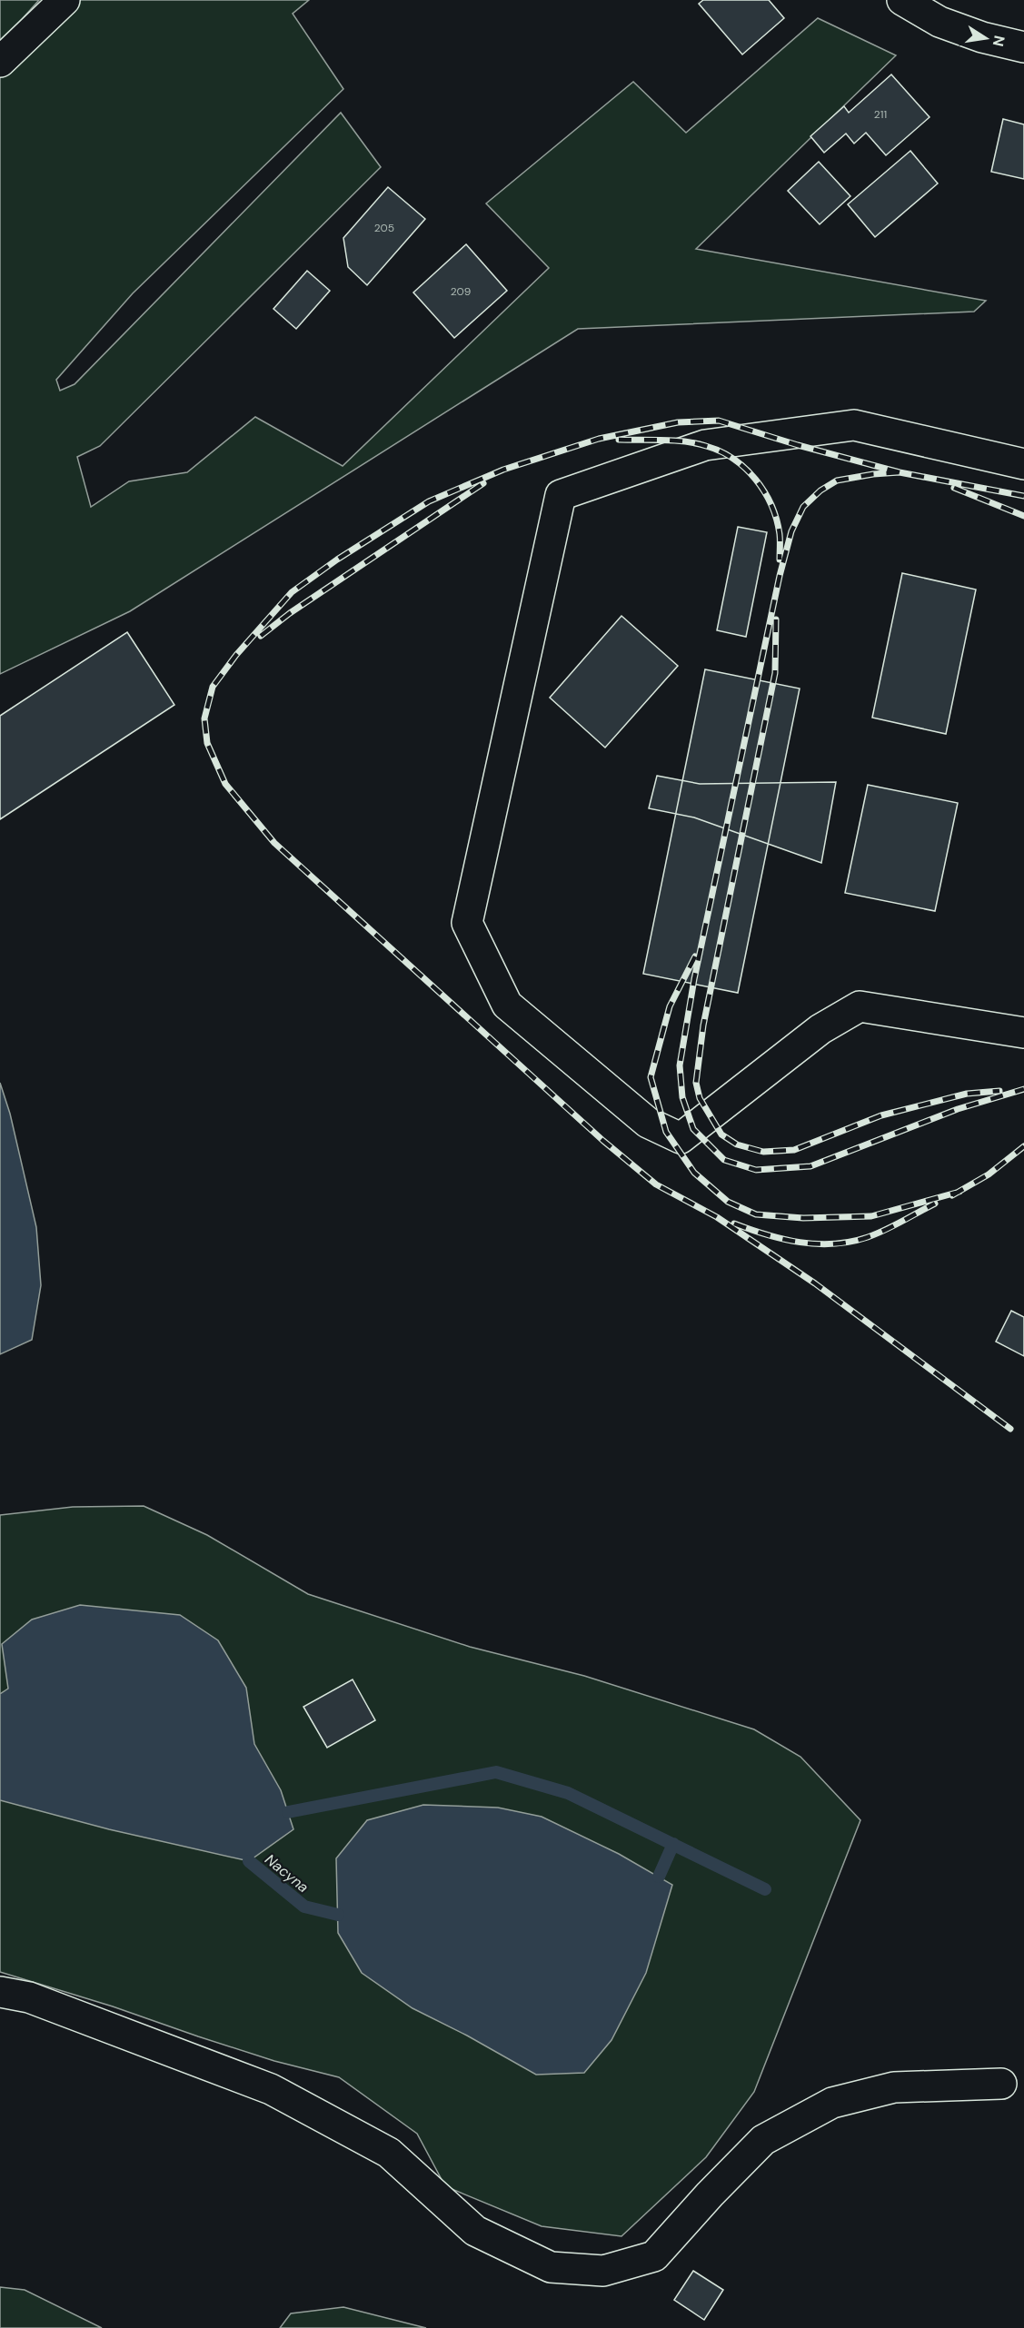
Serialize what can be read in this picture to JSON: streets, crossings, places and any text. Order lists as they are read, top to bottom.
{
  "water": ["Nacyna"],
  "house_numbers": ["211", "205", "209"],
  "north": "right"
}
